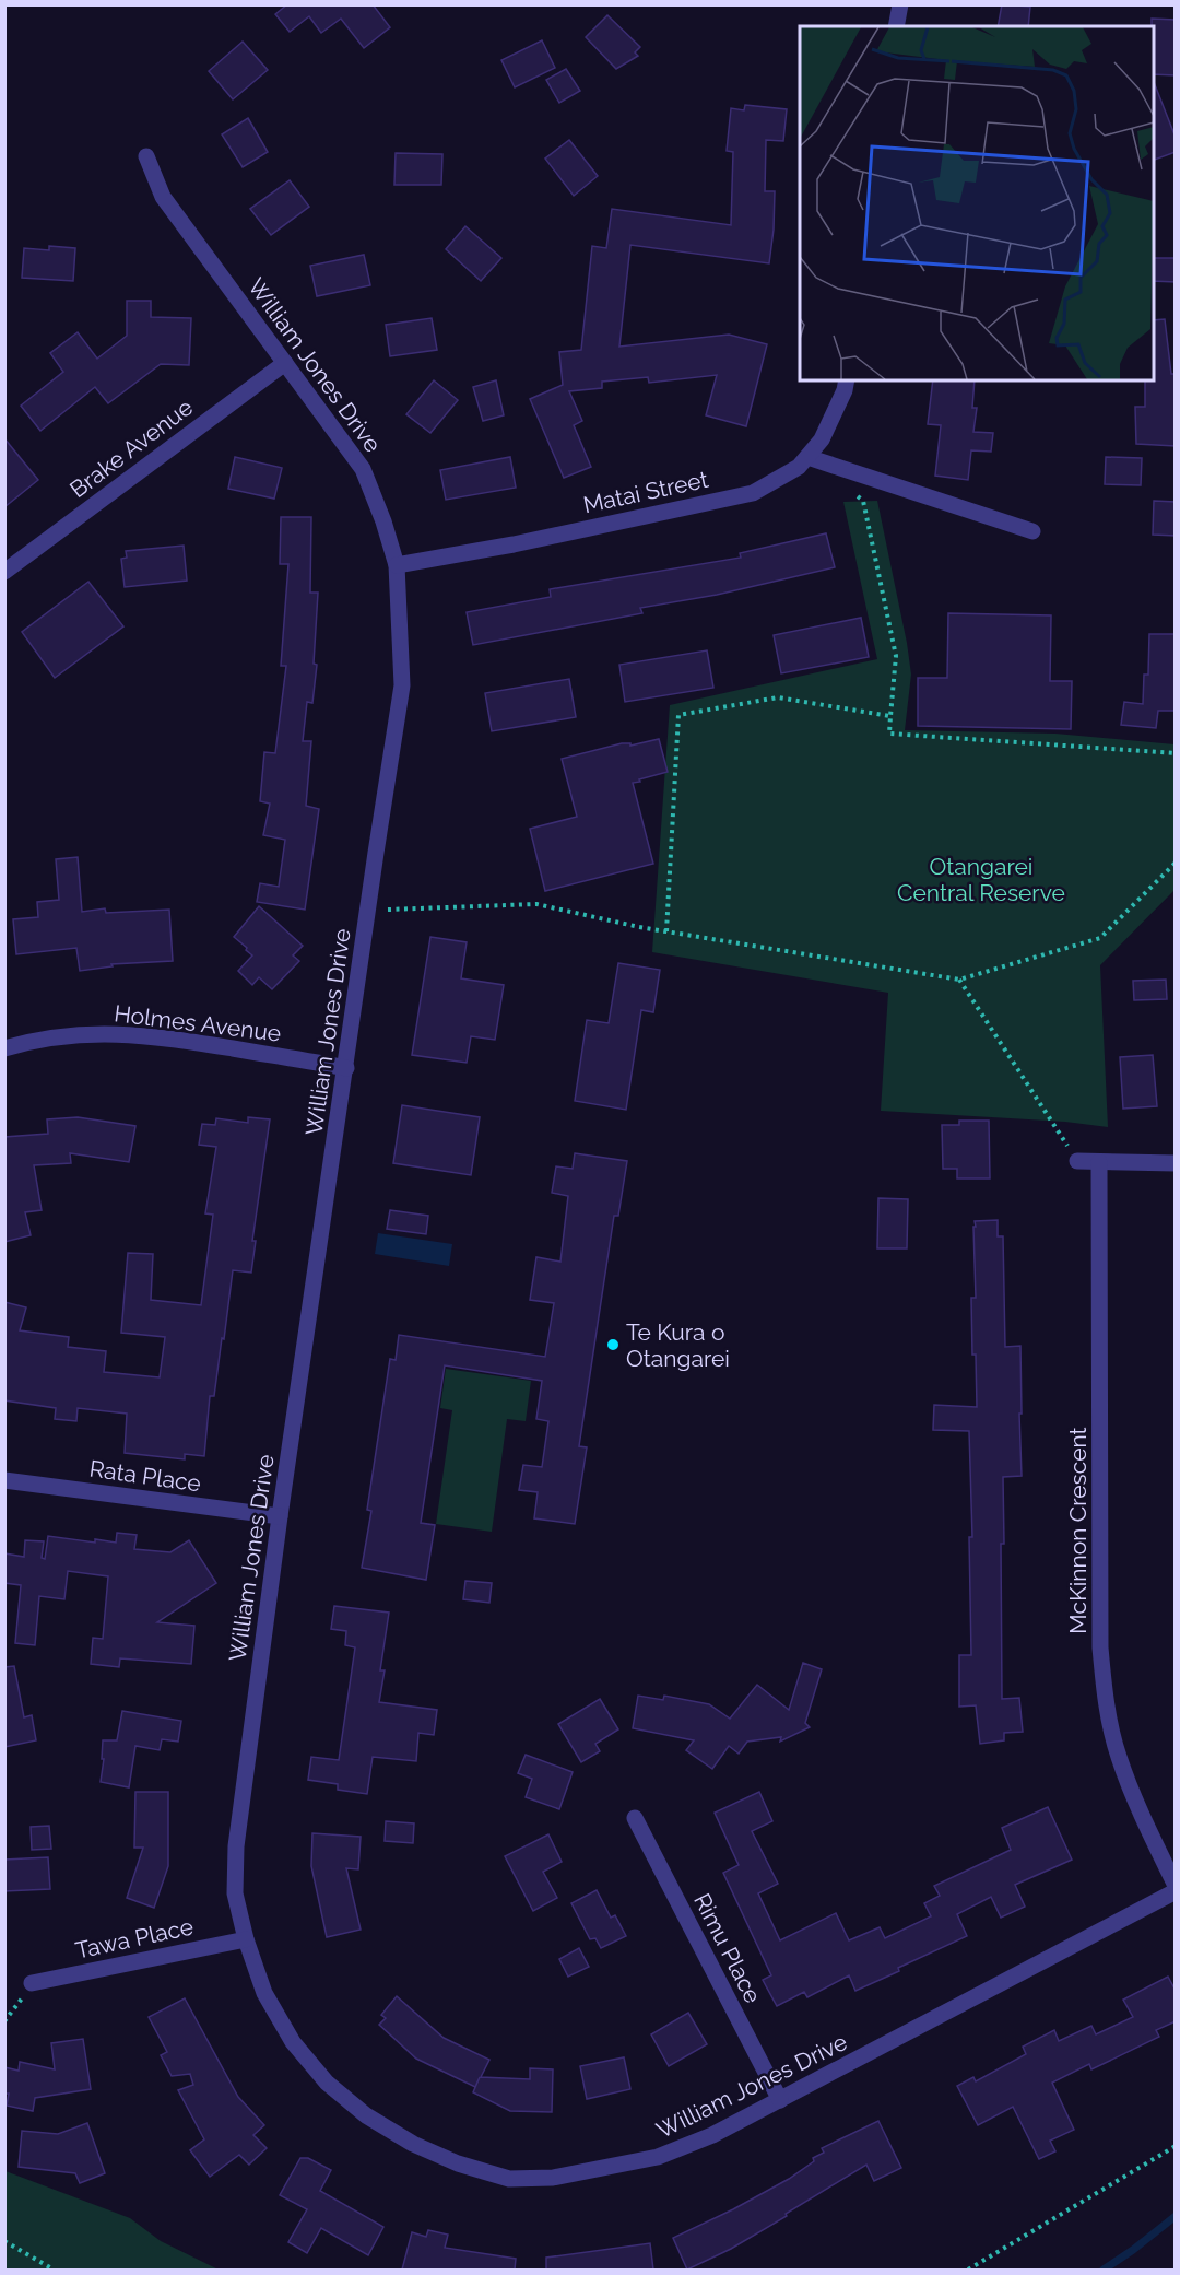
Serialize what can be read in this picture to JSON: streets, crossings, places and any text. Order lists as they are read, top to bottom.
{
  "streets": {
    "street": [
      "William Jones Drive",
      "Brake Avenue",
      "Matai Street",
      "Holmes Avenue",
      "Rata Place",
      "McKinnon Crescent",
      "Tawa Place",
      "Rimu Place"
    ]
  },
  "crossings": [
    ["William Jones Drive", "Brake Avenue"],
    ["William Jones Drive", "Matai Street"],
    ["William Jones Drive", "Holmes Avenue"],
    ["William Jones Drive", "Rata Place"],
    ["William Jones Drive", "Tawa Place"],
    ["William Jones Drive", "Rimu Place"]
  ],
  "parks": ["Otangarei Central Reserve"],
  "places": ["Te Kura o Otangarei"]
}
